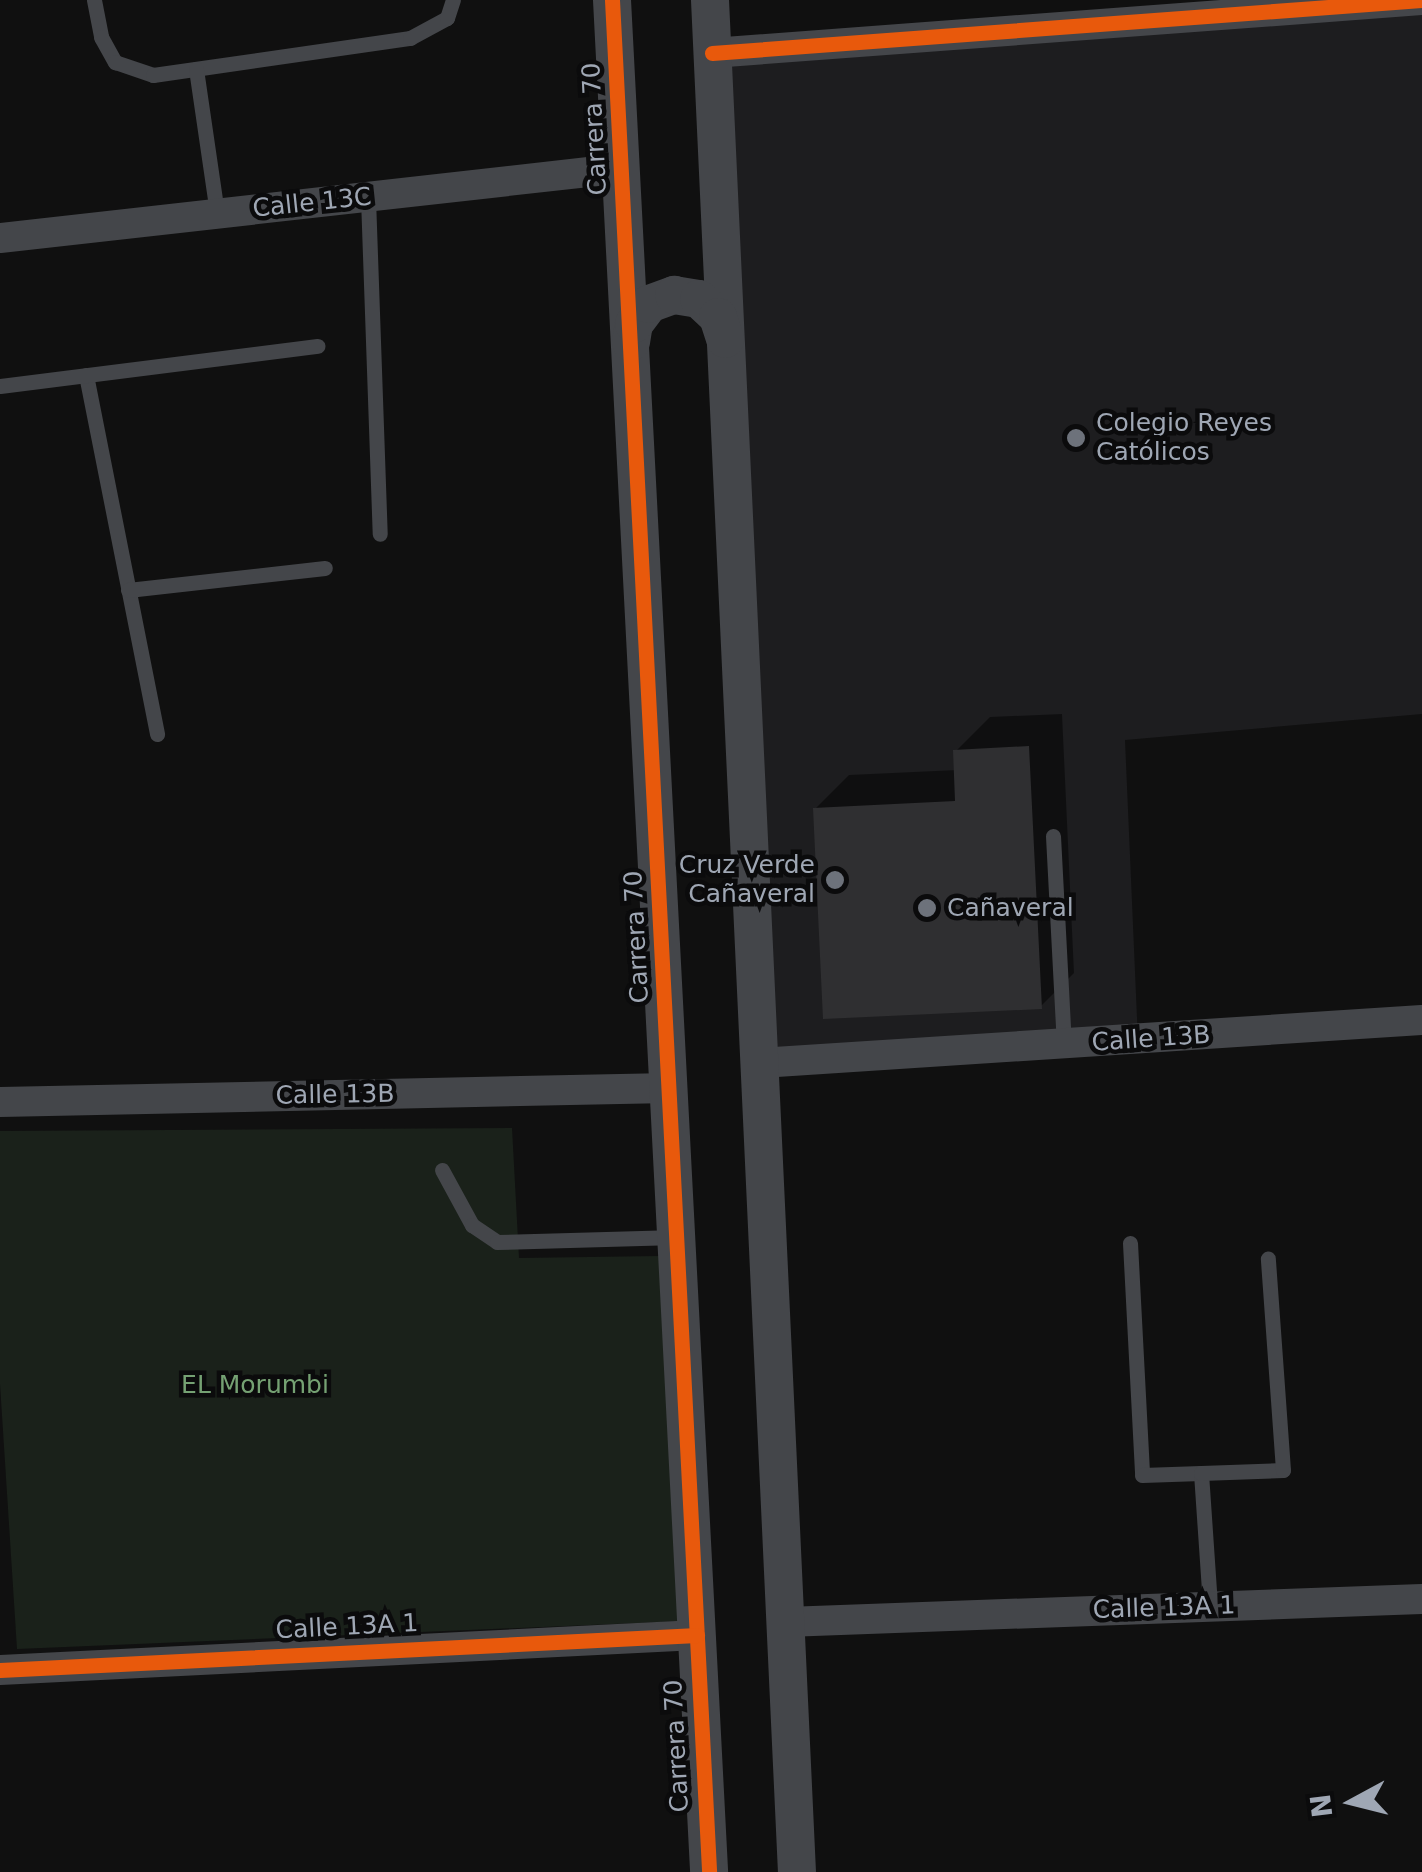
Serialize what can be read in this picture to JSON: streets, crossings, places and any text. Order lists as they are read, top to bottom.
{
  "streets": {
    "street": [
      "Carrera 70",
      "Calle 13C",
      "Calle 13B",
      "Calle 13A 1"
    ]
  },
  "crossings": [
    ["Carrera 70", "Calle 13C"],
    ["Carrera 70", "Calle 13B"],
    ["Carrera 70", "Calle 13A 1"]
  ],
  "parks": ["EL Morumbi"],
  "places": ["Colegio Reyes Católicos", "Cruz Verde Cañaveral", "Cañaveral"],
  "north": "left"
}
